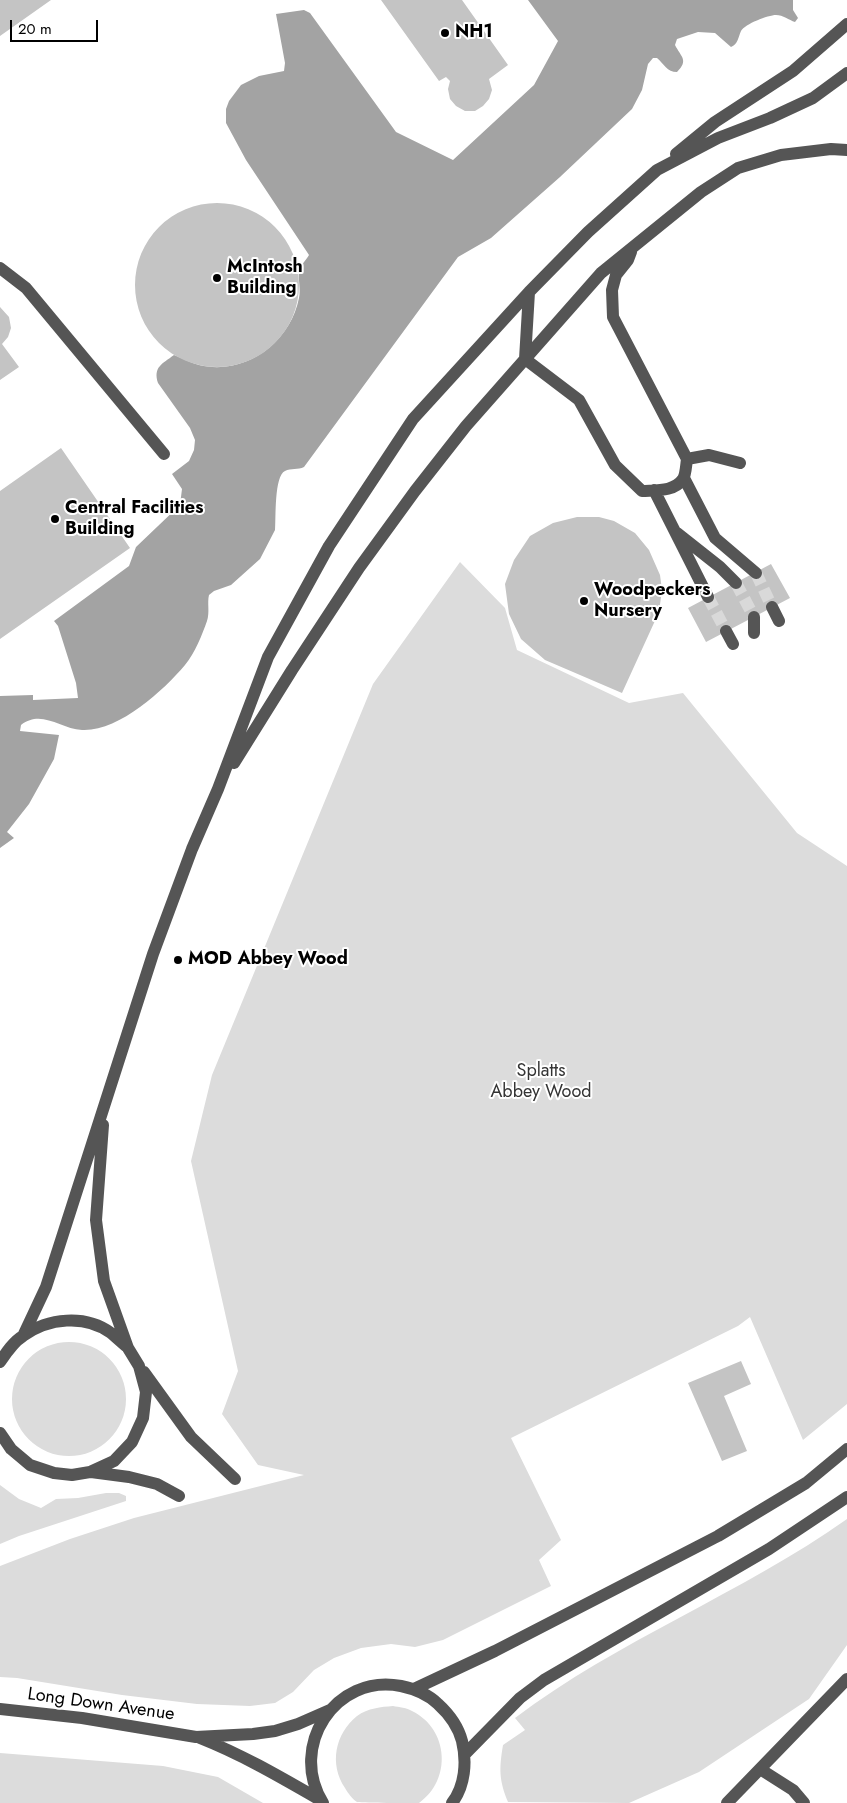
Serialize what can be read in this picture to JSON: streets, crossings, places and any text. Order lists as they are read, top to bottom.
{
  "streets": {
    "street": ["Long Down Avenue"]
  },
  "parks": ["Splatts Abbey Wood"],
  "places": [
    "NH1",
    "McIntosh Building",
    "Central Facilities Building",
    "Woodpeckers Nursery",
    "MOD Abbey Wood"
  ],
  "scale_bar": "20 m"
}
